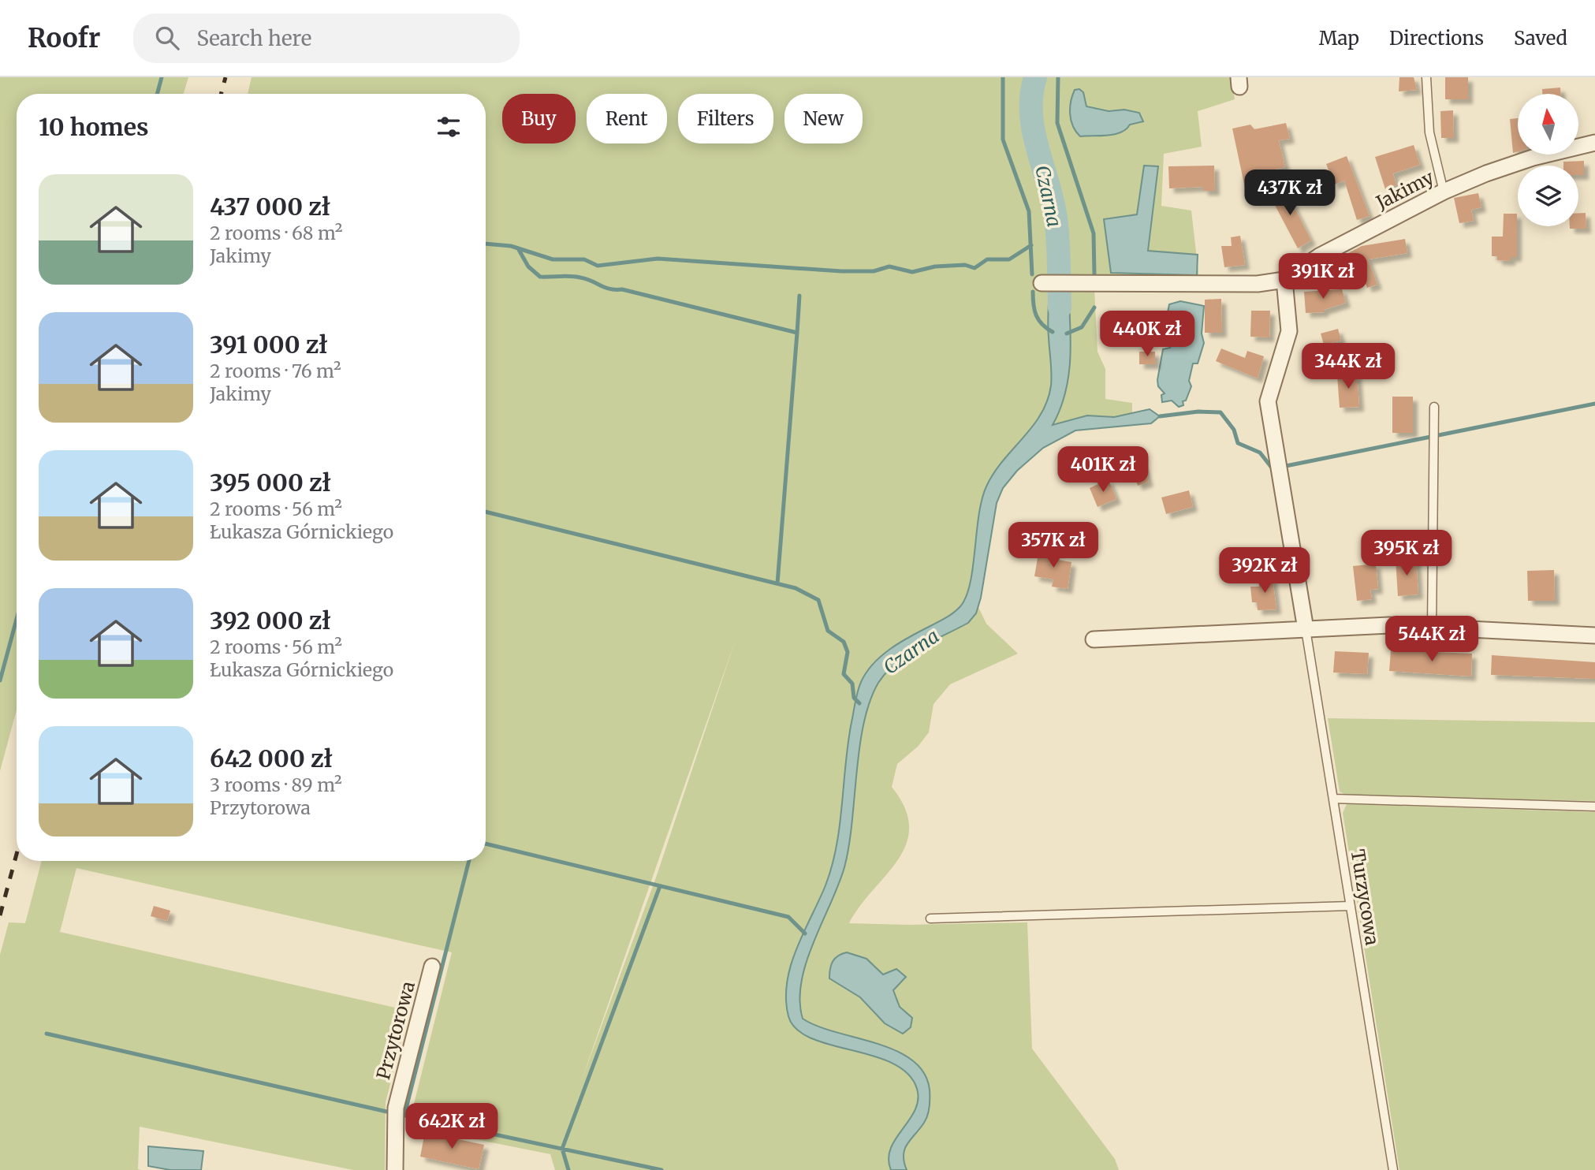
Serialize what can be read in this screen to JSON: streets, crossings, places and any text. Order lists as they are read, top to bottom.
{
  "streets": {
    "street": ["Jakimy", "Przytorowa"],
    "lane": ["Turzycowa"]
  },
  "water": ["Czarna"],
  "north": "top",
  "page": {
    "header": "Roofr",
    "search": "Search here",
    "nav": ["Map", "Directions", "Saved"],
    "chip": [
      "Buy",
      "Rent",
      "Filters",
      "New"
    ],
    "heading": "10 homes",
    "list": [
      {
        "name": "437 000 zł",
        "note": "2 rooms · 68 m² · Jakimy"
      },
      {
        "name": "391 000 zł",
        "note": "2 rooms · 76 m² · Jakimy"
      },
      {
        "name": "395 000 zł",
        "note": "2 rooms · 56 m² · Łukasza Górnickiego"
      },
      {
        "name": "392 000 zł",
        "note": "2 rooms · 56 m² · Łukasza Górnickiego"
      },
      {
        "name": "642 000 zł",
        "note": "3 rooms · 89 m² · Przytorowa"
      }
    ],
    "price": [
      "437K zł",
      "391K zł",
      "440K zł",
      "344K zł",
      "401K zł",
      "357K zł",
      "395K zł",
      "392K zł",
      "544K zł",
      "642K zł"
    ]
  }
}
